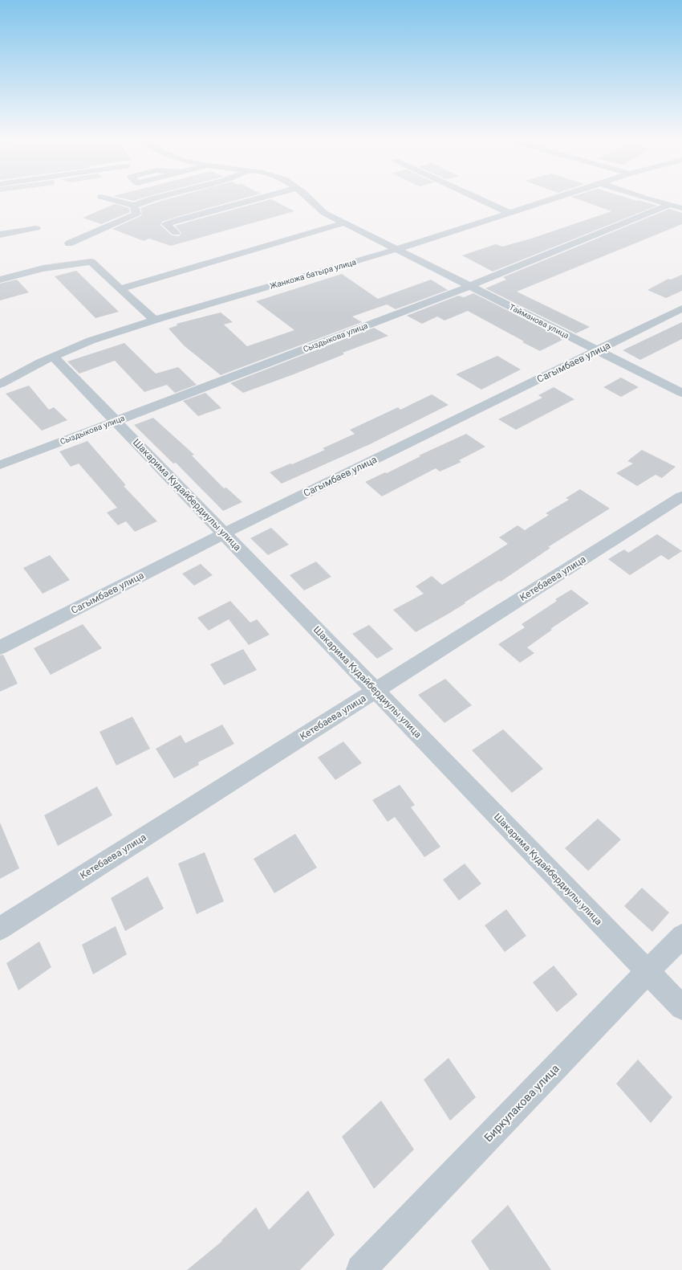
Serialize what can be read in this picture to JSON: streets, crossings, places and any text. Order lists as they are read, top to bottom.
{
  "streets": {
    "street": [
      "Жанкожа батыра улица",
      "Тайманова улица",
      "Сыздыкова улица",
      "Сагымбаев улица",
      "Шакарима Кудайбердиулы улица",
      "Кетебаева улица",
      "Биркулакова улица"
    ]
  },
  "crossings": [
    ["Жанкожа батыра улица", "Тайманова улица"],
    ["Жанкожа батыра улица", "Шакарима Кудайбердиулы улица"],
    ["Тайманова улица", "Сыздыкова улица"],
    ["Тайманова улица", "Сагымбаев улица"],
    ["Сыздыкова улица", "Шакарима Кудайбердиулы улица"],
    ["Сагымбаев улица", "Шакарима Кудайбердиулы улица"],
    ["Шакарима Кудайбердиулы улица", "Кетебаева улица"],
    ["Шакарима Кудайбердиулы улица", "Биркулакова улица"]
  ]
}
